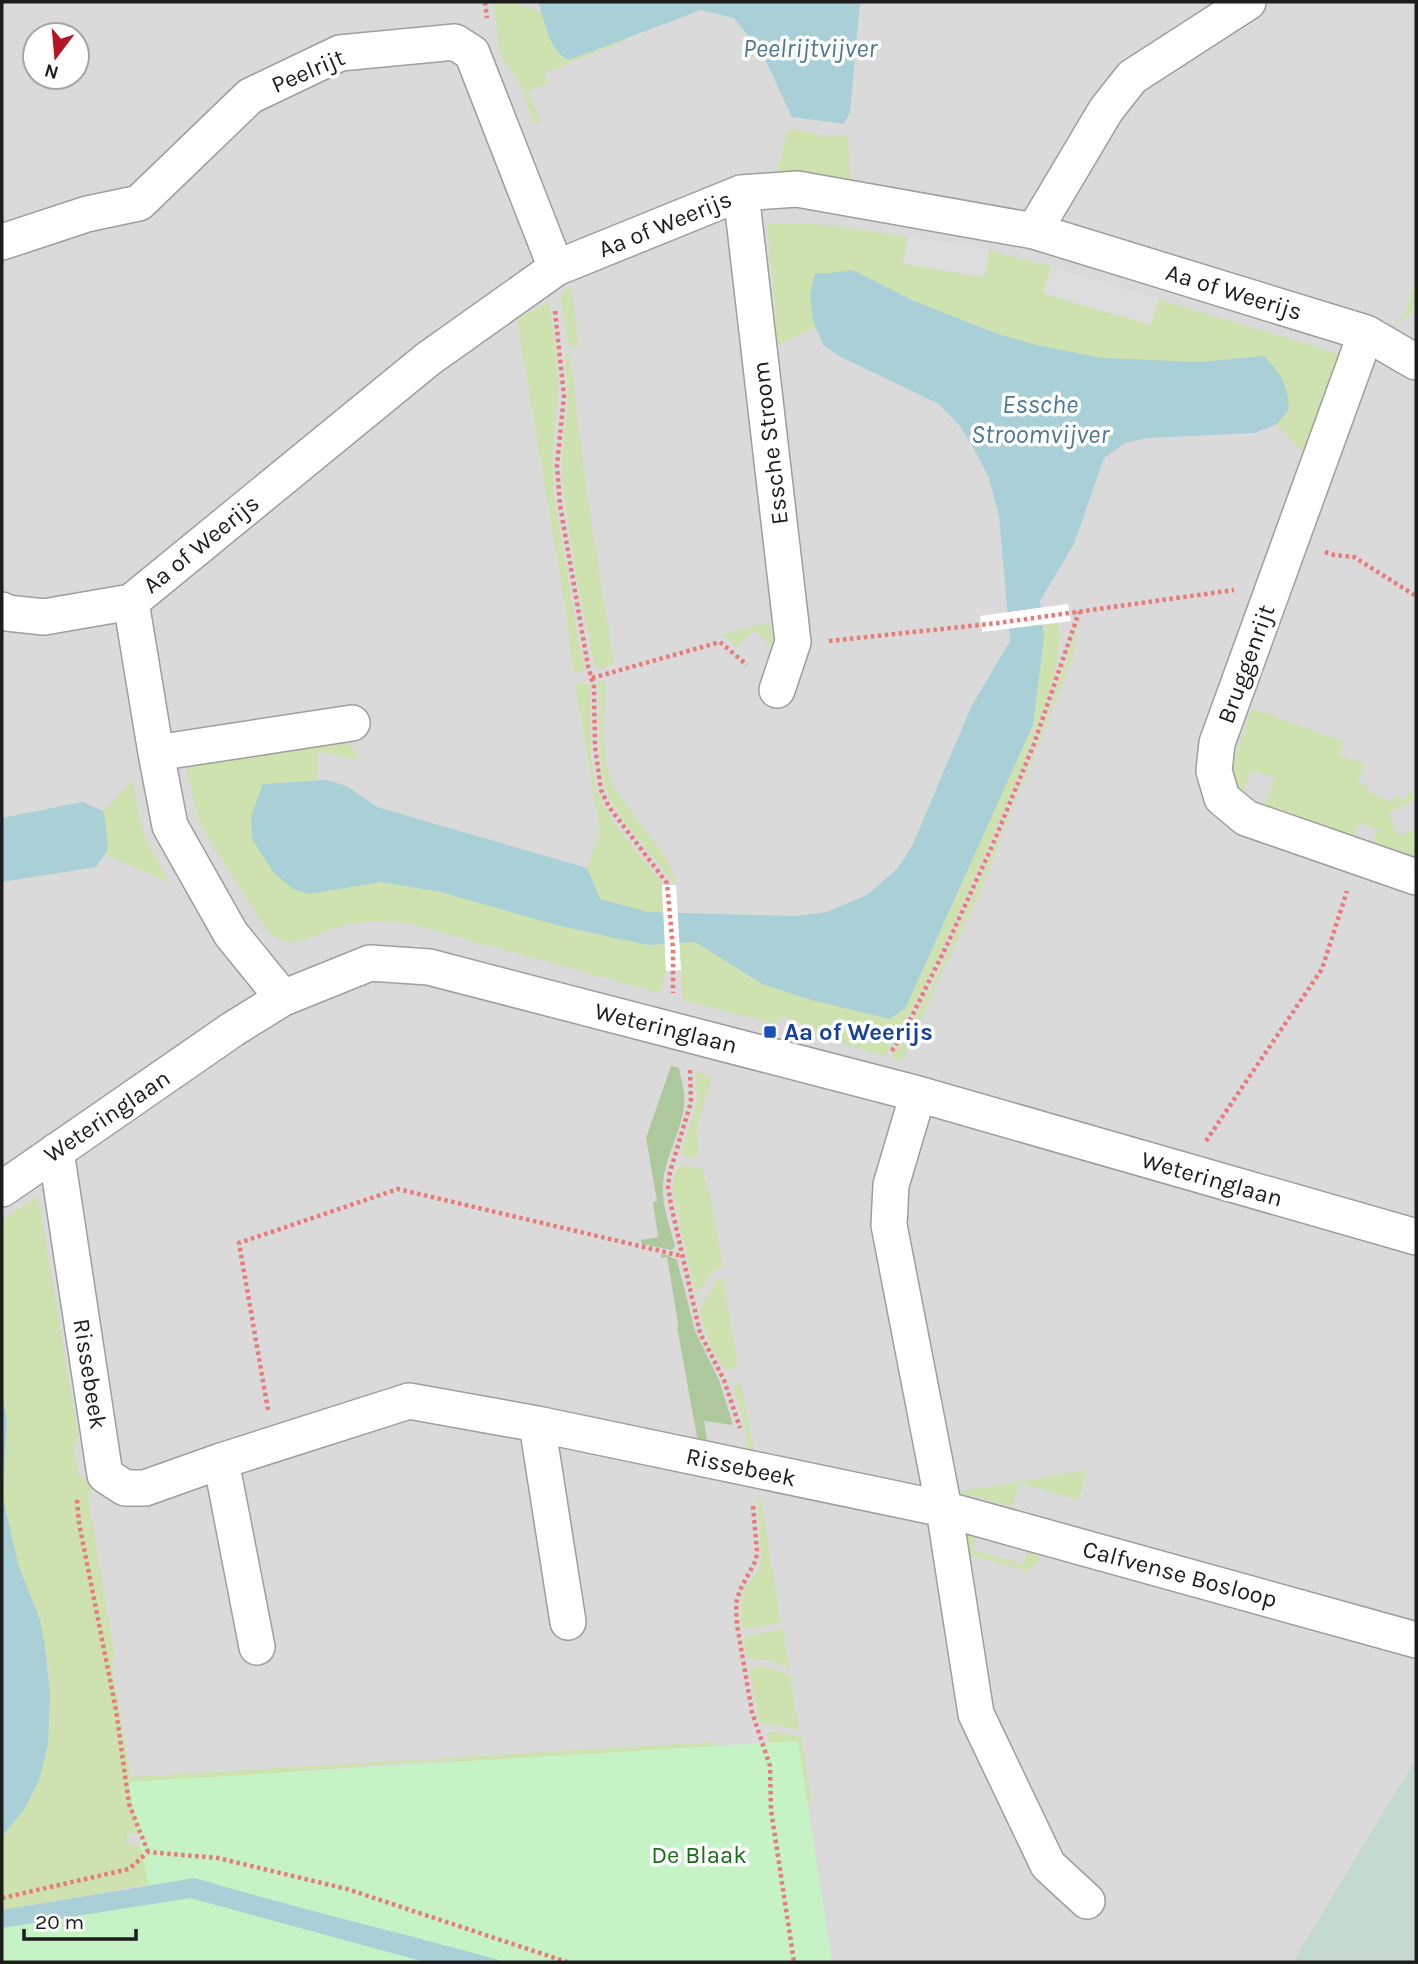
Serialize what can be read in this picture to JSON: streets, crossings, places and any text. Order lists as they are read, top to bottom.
{
  "streets": {
    "street": [
      "Peelrijt",
      "Aa of Weerijs",
      "Essche Stroom",
      "Bruggenrijt",
      "Weteringlaan",
      "Rissebeek",
      "Calfvense Bosloop"
    ]
  },
  "crossings": [
    ["Peelrijt", "Aa of Weerijs"],
    ["Aa of Weerijs", "Essche Stroom"],
    ["Aa of Weerijs", "Bruggenrijt"],
    ["Aa of Weerijs", "Weteringlaan"],
    ["Weteringlaan", "Rissebeek"],
    ["Rissebeek", "Calfvense Bosloop"]
  ],
  "water": ["Peelrijtvijver", "Essche Stroomvijver"],
  "parks": ["De Blaak"],
  "places": {
    "transit": ["Aa of Weerijs"]
  },
  "scale_bar": "20 m",
  "north": "bottom"
}
